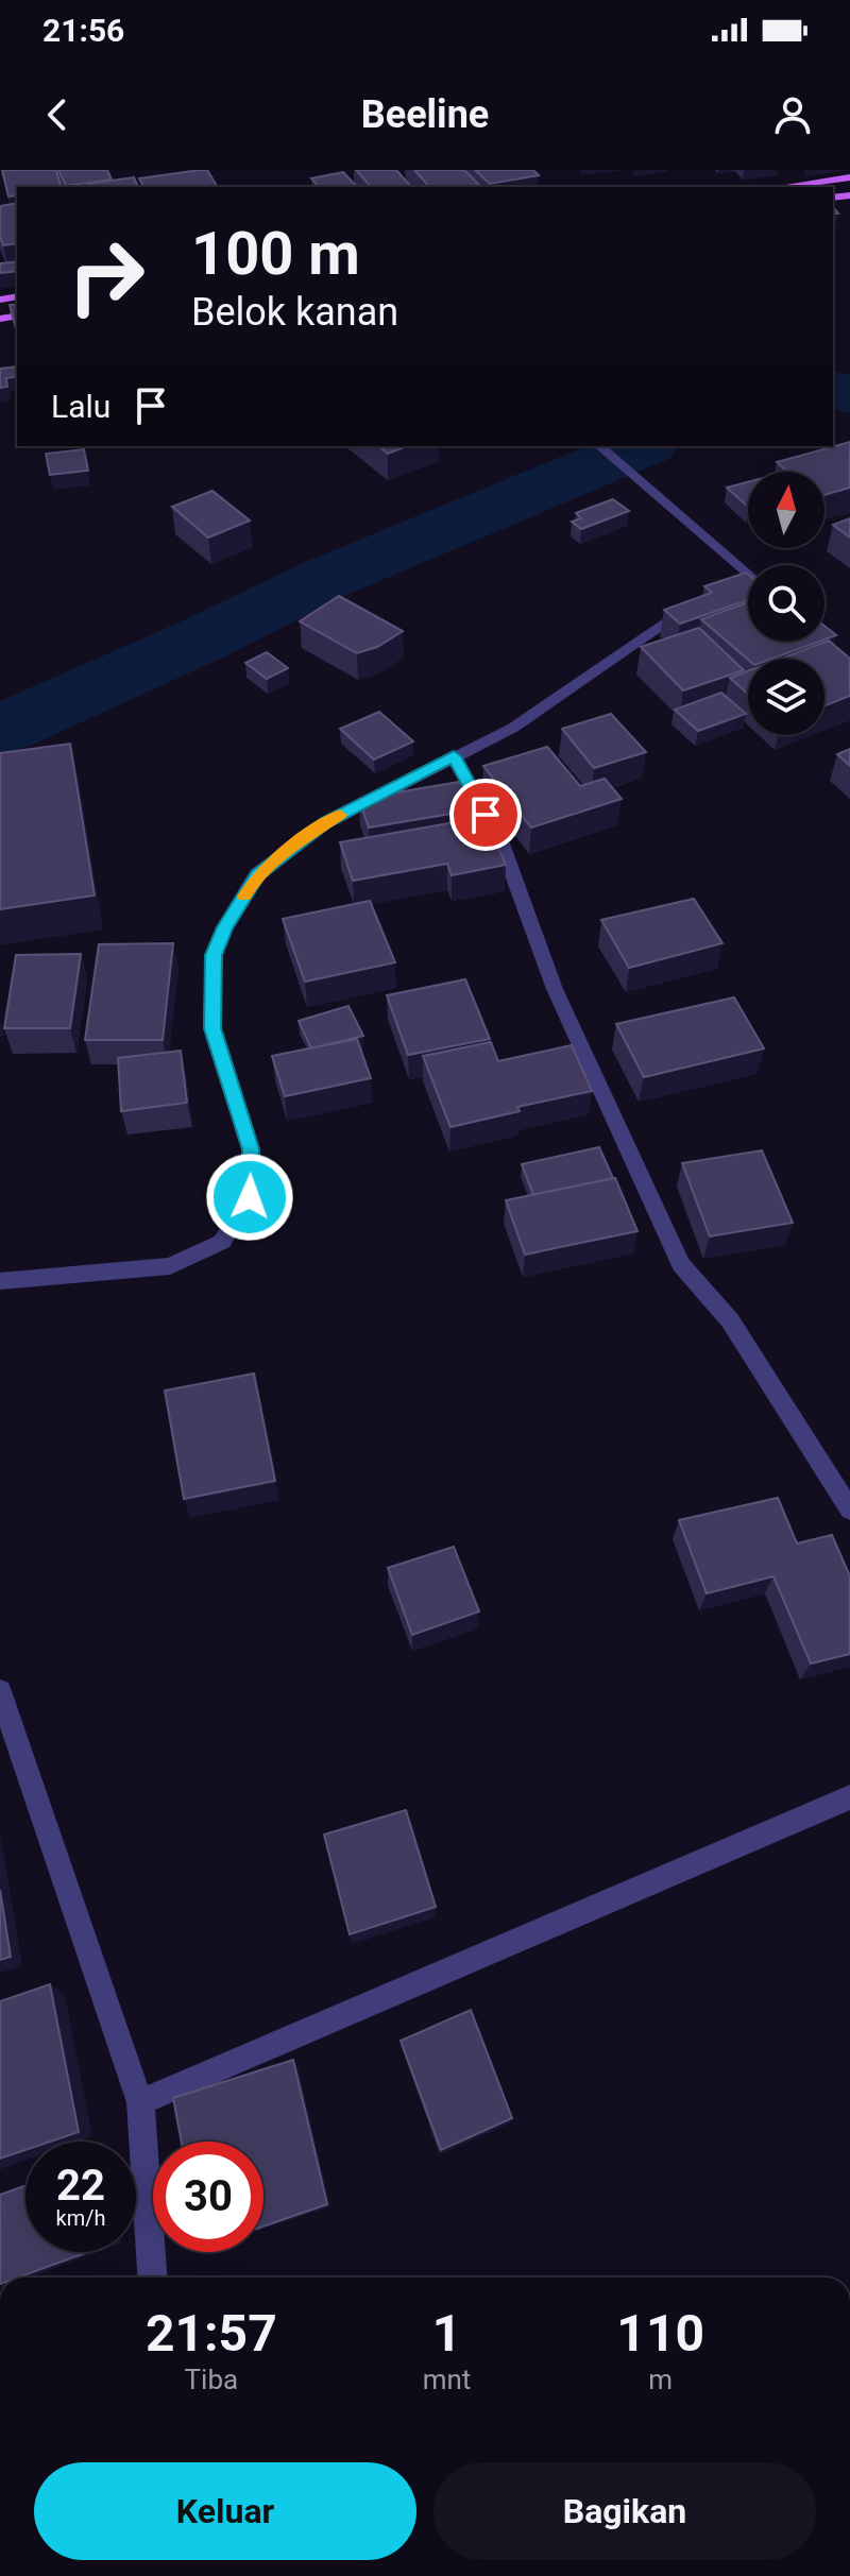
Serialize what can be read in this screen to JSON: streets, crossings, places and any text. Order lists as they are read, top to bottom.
{
  "north": "top",
  "page": {
    "status": "21:56",
    "header": "Beeline",
    "turn": ["100 m", "Belok kanan"],
    "then": "Lalu",
    "speed": "22 km/h",
    "limit": "30",
    "eta": [
      "21:57",
      "Tiba",
      "1",
      "mnt",
      "110",
      "m"
    ],
    "buttons": ["Keluar", "Bagikan"]
  }
}
